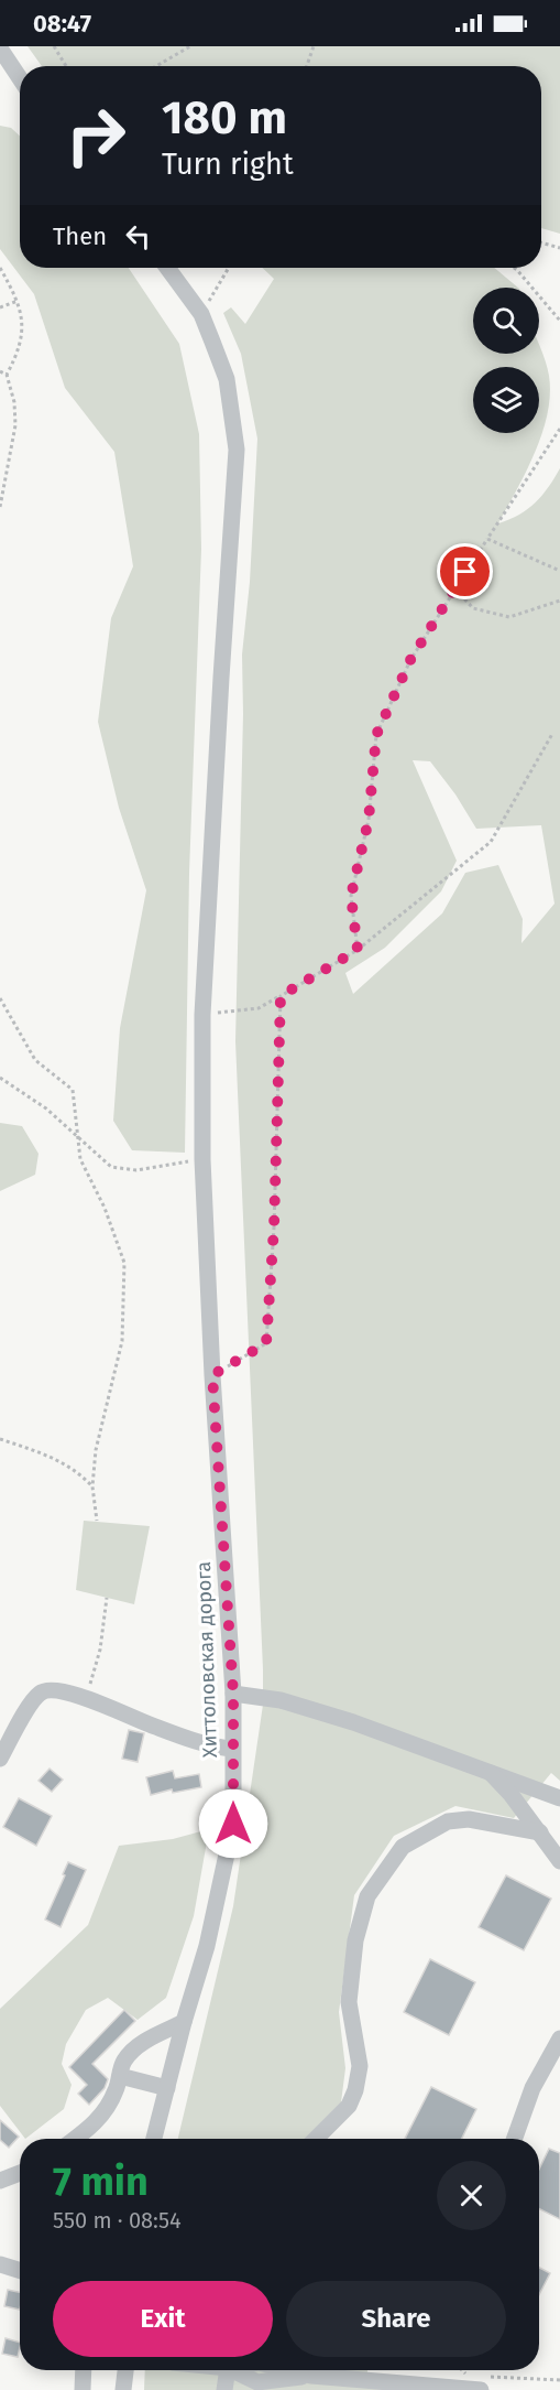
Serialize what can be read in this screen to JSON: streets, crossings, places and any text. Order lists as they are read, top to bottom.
{
  "streets": {
    "street": ["Хиттоловская дорога"]
  },
  "page": {
    "status": "08:47",
    "turn": ["180 m", "Turn right"],
    "then": "Then",
    "heading": ["7 min", "550 m · 08:54"],
    "buttons": ["Exit", "Share"]
  }
}
